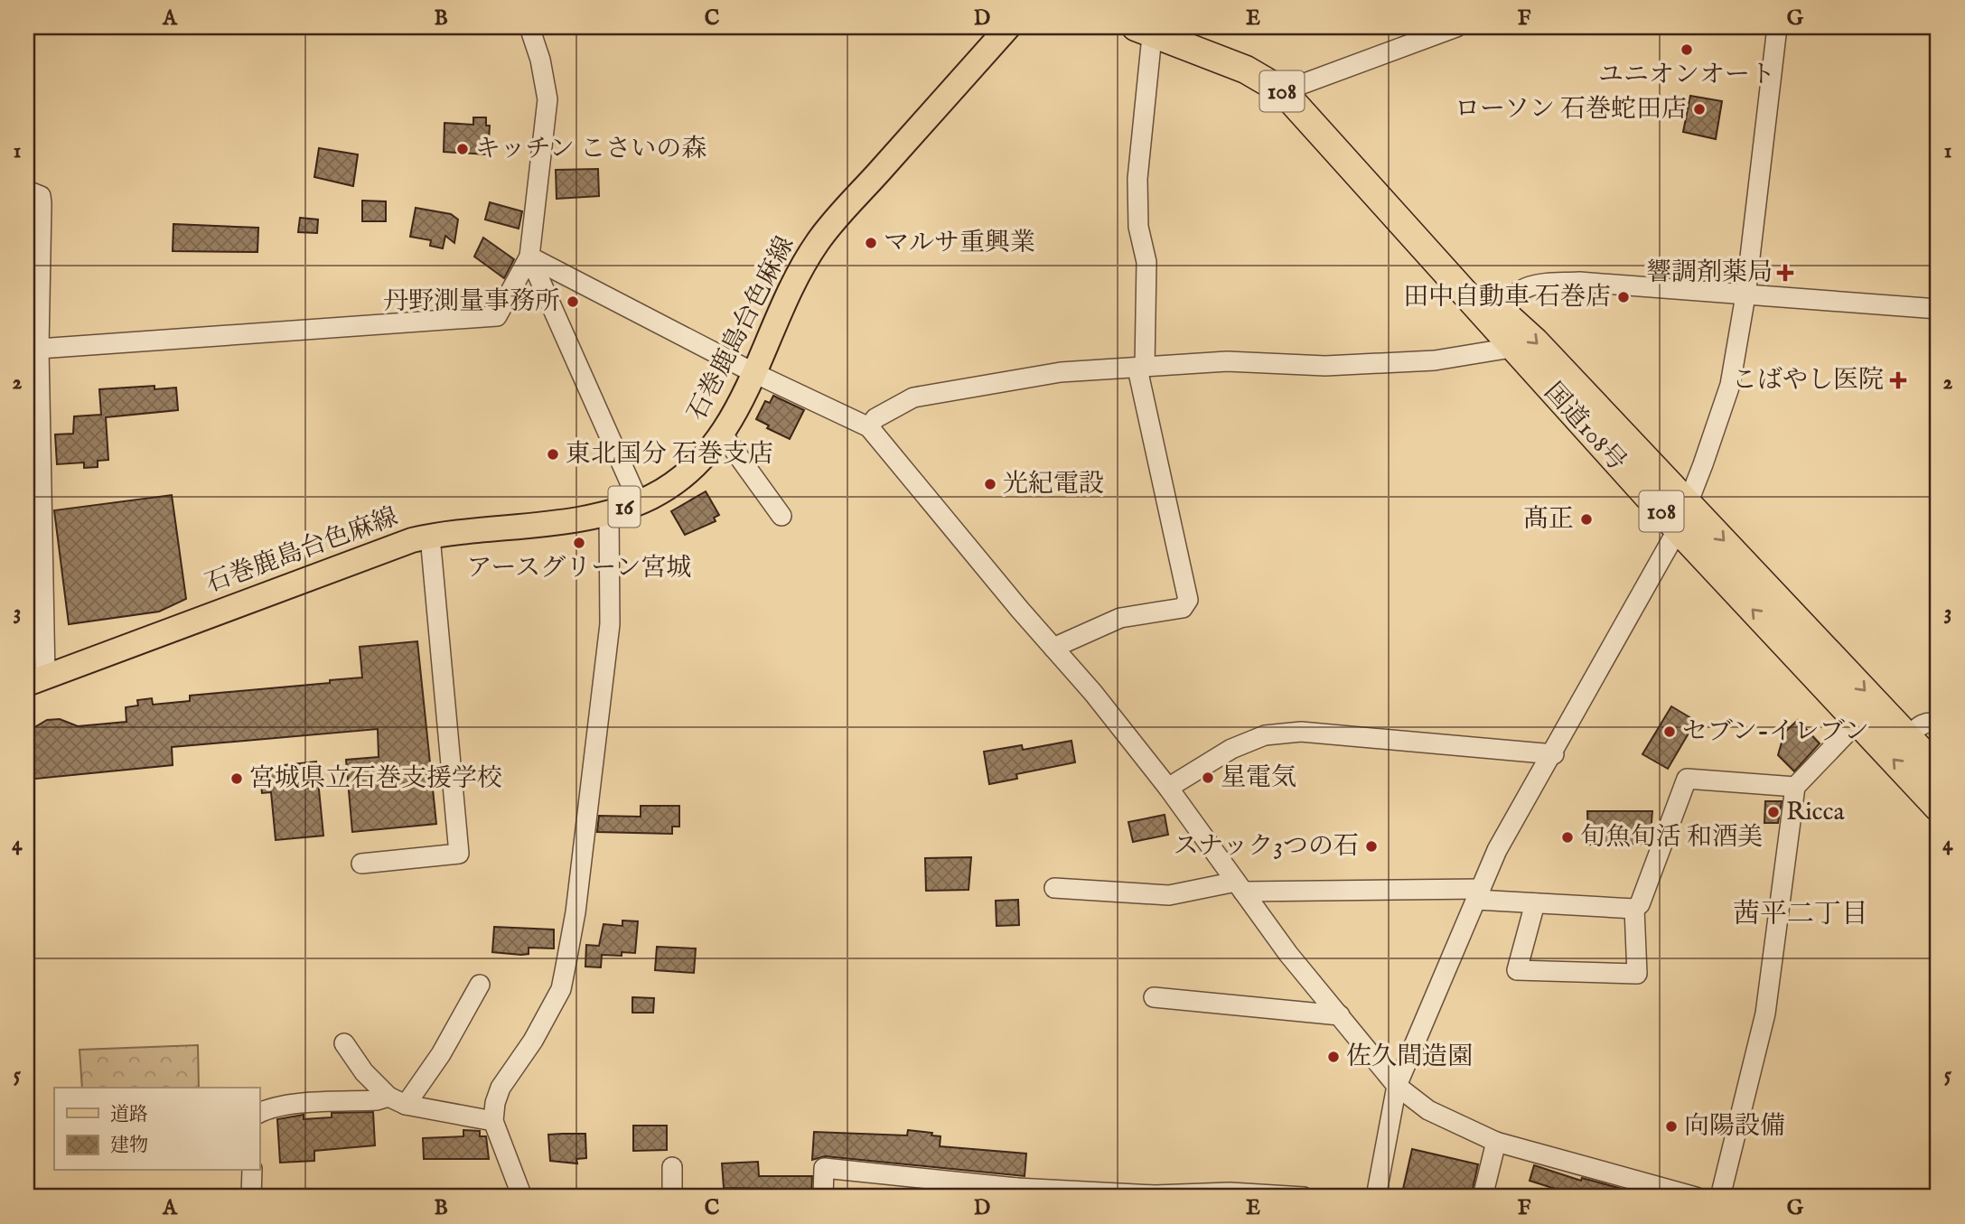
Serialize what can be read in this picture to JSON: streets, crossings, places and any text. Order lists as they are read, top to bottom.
{
  "streets": {
    "highway": ["108", "国道108号"],
    "main road": ["石巻鹿島台色麻線", "16"]
  },
  "districts": ["茜平二丁目"],
  "places": {
    "other": [
      "ユニオンオート",
      "ローソン 石巻蛇田店",
      "キッチン こさいの森",
      "マルサ重興業",
      "田中自動車 石巻店",
      "丹野測量事務所",
      "東北国分 石巻支店",
      "光紀電設",
      "髙正",
      "アースグリーン宮城",
      "セブン-イレブン",
      "星電気",
      "宮城県立石巻支援学校",
      "Ricca",
      "旬魚旬活 和酒美",
      "スナック3つの石",
      "佐久間造園",
      "向陽設備"
    ],
    "health": ["響調剤薬局", "こばやし医院"]
  },
  "legend": ["道路", "建物"],
  "grid": {
    "columns": [
      "A",
      "B",
      "C",
      "D",
      "E",
      "F",
      "G"
    ],
    "rows": [
      "1",
      "2",
      "3",
      "4",
      "5"
    ]
  }
}
